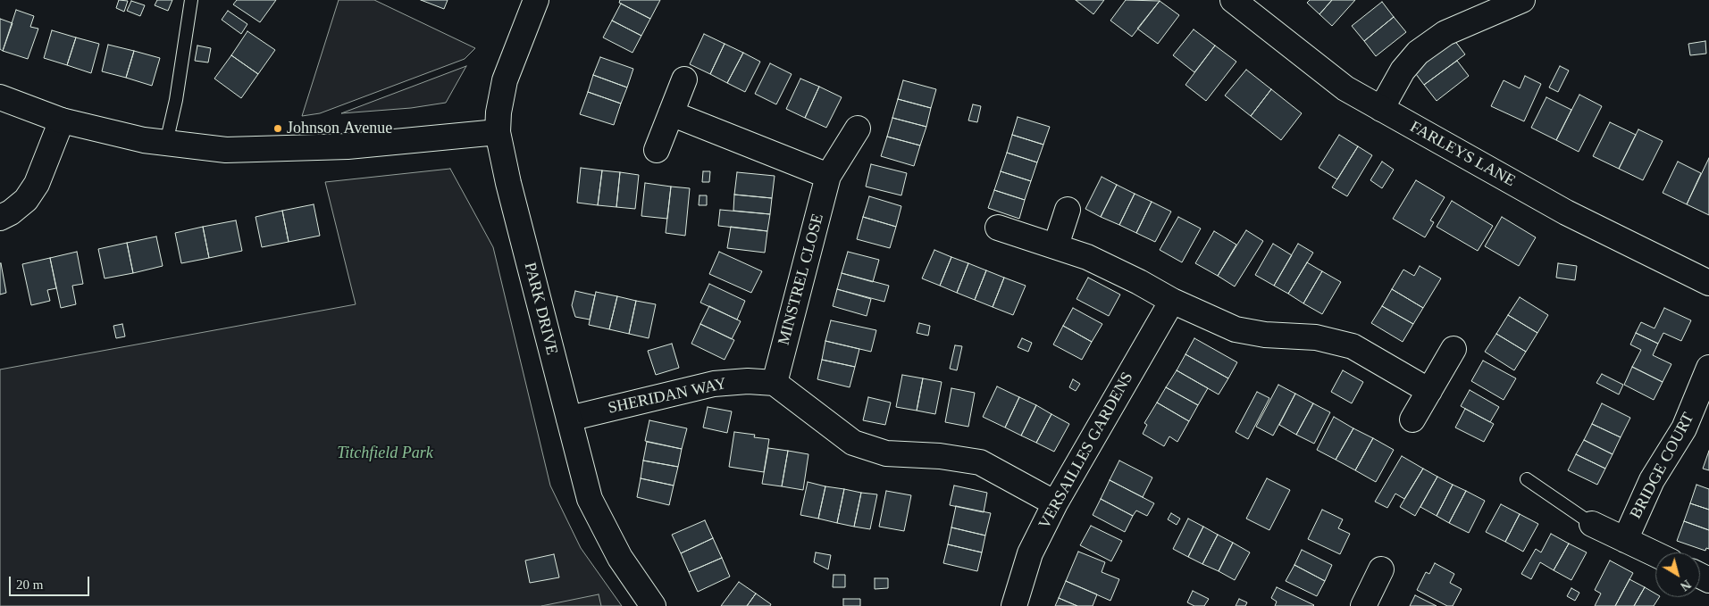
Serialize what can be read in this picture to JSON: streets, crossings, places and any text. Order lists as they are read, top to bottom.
{
  "streets": {
    "street": [
      "FARLEYS LANE",
      "MINSTREL CLOSE",
      "PARK DRIVE",
      "SHERIDAN WAY",
      "VERSAILLES GARDENS",
      "BRIDGE COURT"
    ]
  },
  "crossings": [
    ["MINSTREL CLOSE", "SHERIDAN WAY"],
    ["PARK DRIVE", "SHERIDAN WAY"]
  ],
  "parks": ["Titchfield Park"],
  "places": ["Johnson Avenue"],
  "scale_bar": "20 m",
  "north": "bottom right"
}
